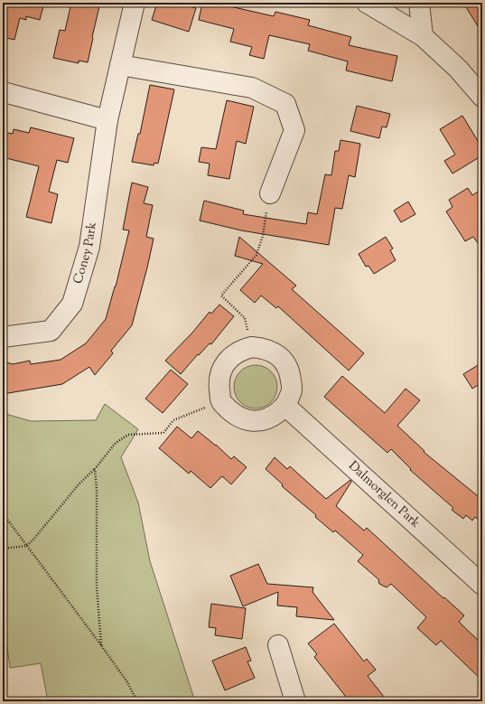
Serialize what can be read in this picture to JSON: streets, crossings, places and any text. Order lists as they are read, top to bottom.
{
  "streets": {
    "street": ["Coney Park", "Dalmorglen Park"]
  }
}
